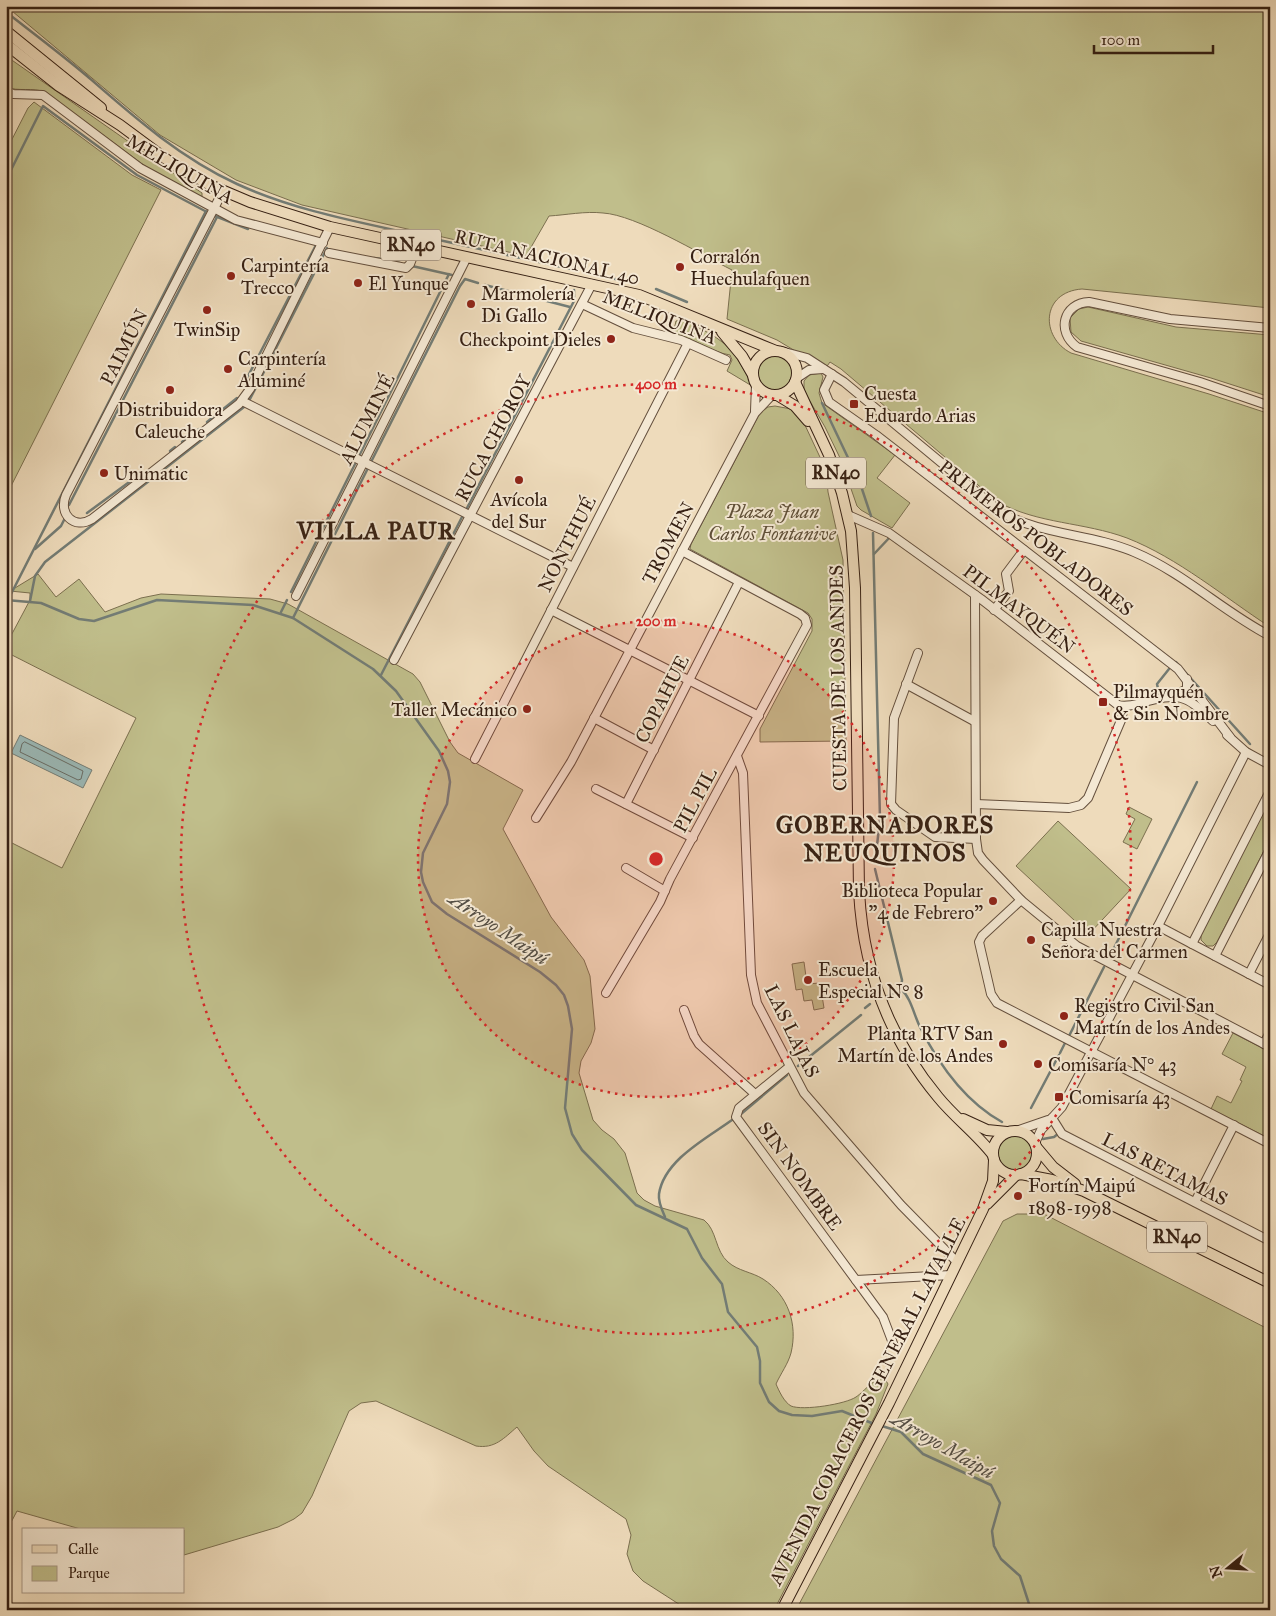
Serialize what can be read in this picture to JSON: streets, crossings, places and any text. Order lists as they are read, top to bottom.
{
  "streets": {
    "main road": [
      "RN40",
      "RUTA NACIONAL 40",
      "CUESTA DE LOS ANDES",
      "AVENIDA CORACEROS GENERAL LAVALLE"
    ],
    "street": [
      "MELIQUINA",
      "PAIMÚN",
      "ALUMINÉ",
      "RUCA CHOROY",
      "PRIMEROS POBLADORES",
      "TROMEN",
      "NONTHUÉ",
      "PILMAYQUÉN",
      "COPAHUE",
      "PIL PIL",
      "LAS LAJAS",
      "LAS RETAMAS",
      "SIN NOMBRE"
    ]
  },
  "crossings": [
    ["MELIQUINA", "PAIMÚN"],
    ["MELIQUINA", "RUCA CHOROY"],
    ["MELIQUINA", "NONTHUÉ"],
    ["RN40", "RUTA NACIONAL 40"],
    ["RN40", "TROMEN"],
    ["RN40", "CUESTA DE LOS ANDES"],
    ["RN40", "AVENIDA CORACEROS GENERAL LAVALLE"],
    ["RUTA NACIONAL 40", "PAIMÚN"],
    ["RUTA NACIONAL 40", "ALUMINÉ"],
    ["RUTA NACIONAL 40", "RUCA CHOROY"],
    ["RUTA NACIONAL 40", "TROMEN"],
    ["RUTA NACIONAL 40", "CUESTA DE LOS ANDES"],
    ["TROMEN", "CUESTA DE LOS ANDES"],
    ["PILMAYQUÉN", "CUESTA DE LOS ANDES"],
    ["CUESTA DE LOS ANDES", "AVENIDA CORACEROS GENERAL LAVALLE"],
    ["COPAHUE", "PIL PIL"],
    ["PIL PIL", "LAS LAJAS"],
    ["LAS LAJAS", "SIN NOMBRE"],
    ["LAS LAJAS", "AVENIDA CORACEROS GENERAL LAVALLE"]
  ],
  "districts": ["VILLA PAUR", "GOBERNADORES NEUQUINOS"],
  "water": ["Arroyo Maipú"],
  "parks": ["Plaza Juan Carlos Fontanive"],
  "places": {
    "other": [
      "Corralón Huechulafquen",
      "Carpintería Trecco",
      "El Yunque",
      "Marmolería Di Gallo",
      "TwinSip",
      "Checkpoint Dieles",
      "Carpintería Aluminé",
      "Distribuidora Caleuche",
      "Unimatic",
      "Avícola del Sur",
      "Taller Mecánico",
      "Biblioteca Popular \"4 de Febrero\"",
      "Capilla Nuestra Señora del Carmen",
      "Escuela Especial N° 8",
      "Registro Civil San Martín de los Andes",
      "Planta RTV San Martín de los Andes",
      "Comisaría N° 43",
      "Fortín Maipú 1898-1998"
    ],
    "transit": ["Cuesta Eduardo Arias", "Pilmayquén & Sin Nombre", "Comisaría 43"]
  },
  "legend": ["Calle", "Parque"],
  "scale_bar": "100 m",
  "north": "left",
  "rings": ["400 m", "200 m"]
}
